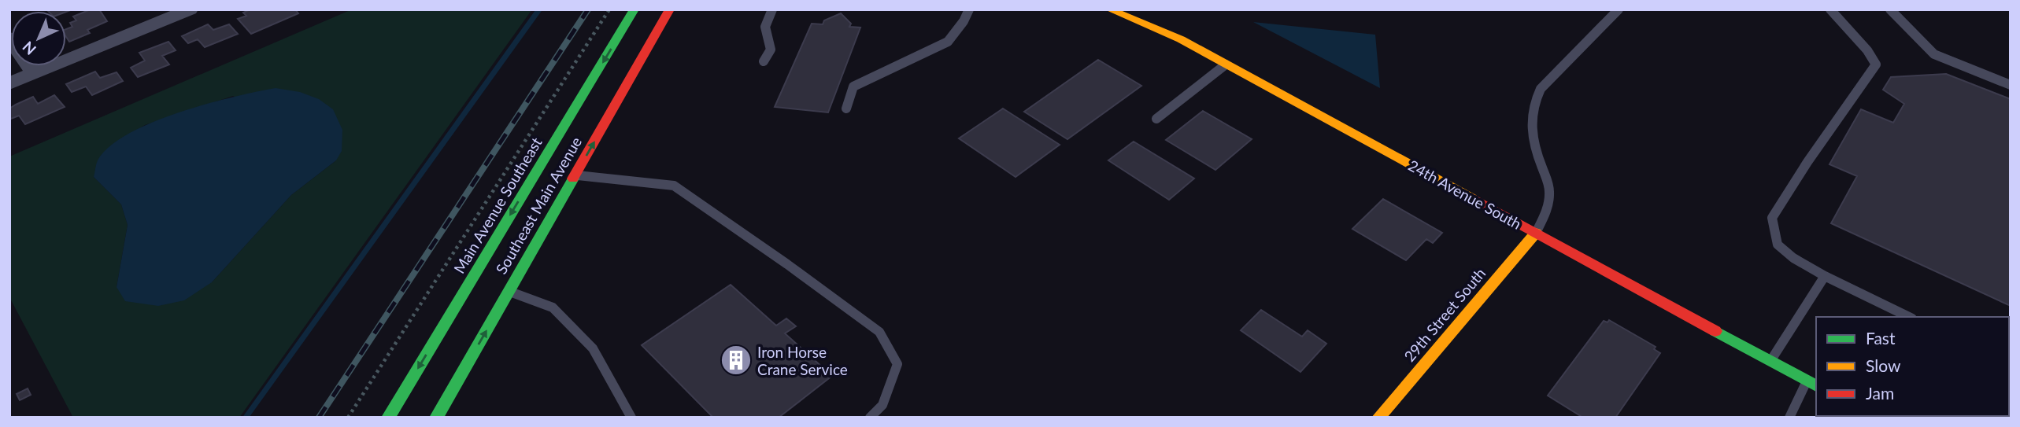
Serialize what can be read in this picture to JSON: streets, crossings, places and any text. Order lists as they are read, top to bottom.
{
  "streets": {
    "main road": [
      "24th Avenue South",
      "Main Avenue Southeast",
      "Southeast Main Avenue",
      "29th Street South"
    ]
  },
  "crossings": [
    ["24th Avenue South", "29th Street South"]
  ],
  "one_way": ["Main Avenue Southeast", "Southeast Main Avenue"],
  "places": {
    "building": ["Iron Horse Crane Service"]
  },
  "legend": ["Fast", "Slow", "Jam"],
  "north": "bottom left"
}
